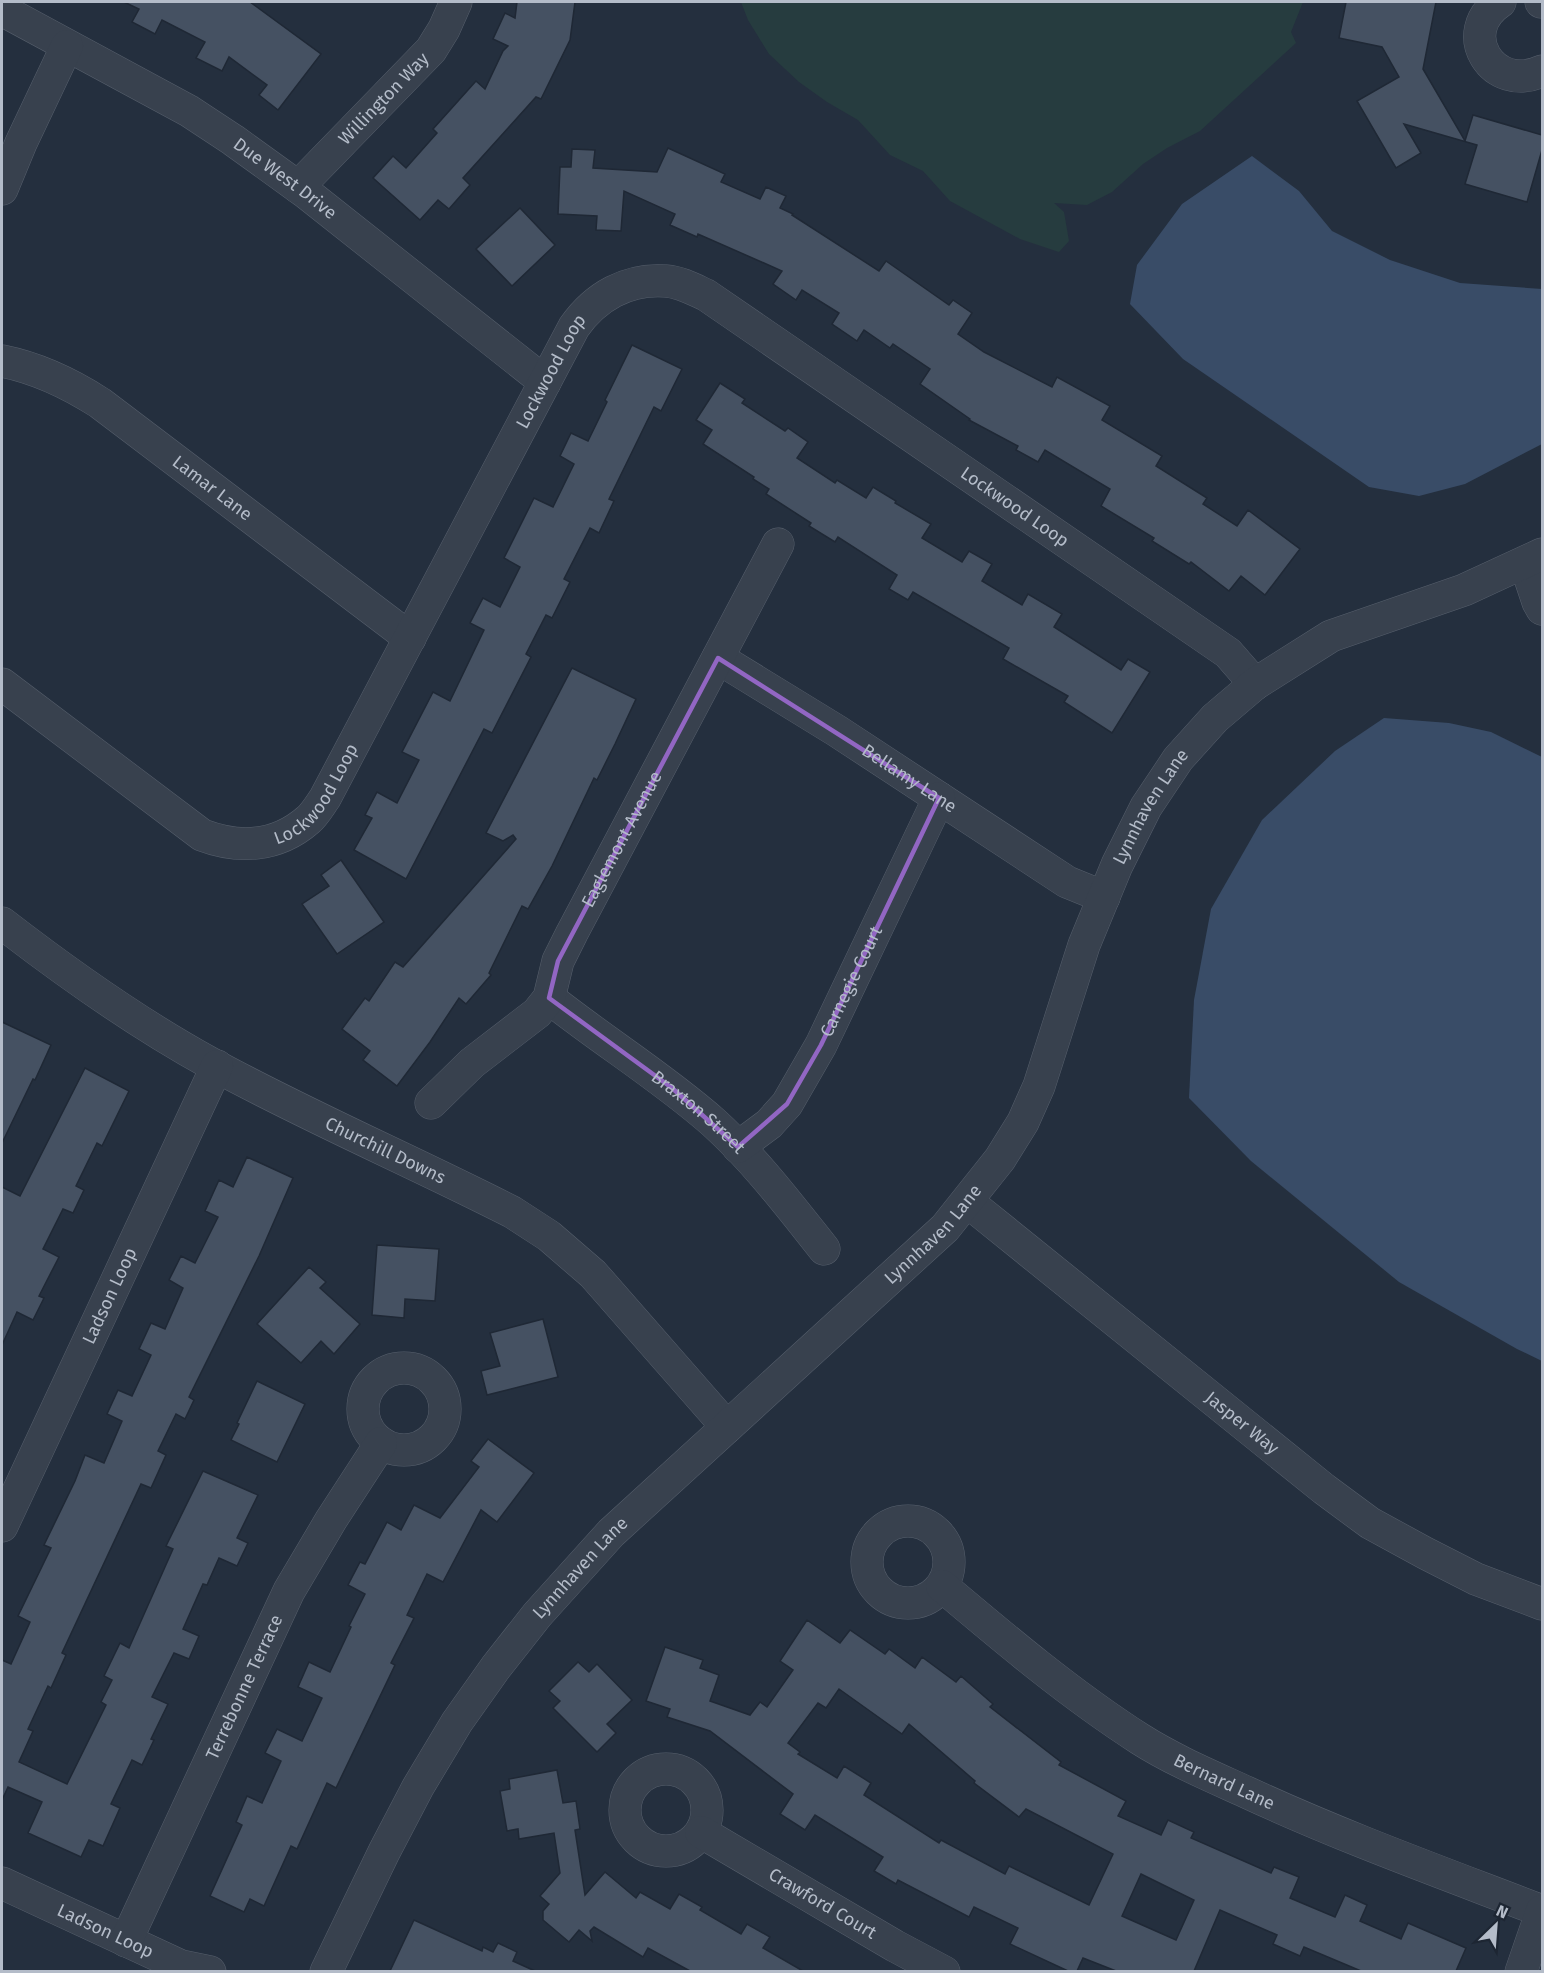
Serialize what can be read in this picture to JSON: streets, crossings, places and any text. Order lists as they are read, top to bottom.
{
  "streets": {
    "street": [
      "Willington Way",
      "Due West Drive",
      "Lockwood Loop",
      "Lamar Lane",
      "Bellamy Lane",
      "Lynnhaven Lane",
      "Eaglemont Avenue",
      "Carnegie Court",
      "Braxton Street",
      "Churchill Downs",
      "Ladson Loop",
      "Jasper Way",
      "Terrebonne Terrace",
      "Bernard Lane",
      "Crawford Court"
    ]
  },
  "crossings": [
    ["Willington Way", "Due West Drive"],
    ["Due West Drive", "Lockwood Loop"],
    ["Lockwood Loop", "Lamar Lane"],
    ["Lockwood Loop", "Lynnhaven Lane"],
    ["Bellamy Lane", "Lynnhaven Lane"],
    ["Bellamy Lane", "Eaglemont Avenue"],
    ["Bellamy Lane", "Carnegie Court"],
    ["Lynnhaven Lane", "Churchill Downs"],
    ["Lynnhaven Lane", "Jasper Way"],
    ["Eaglemont Avenue", "Braxton Street"],
    ["Carnegie Court", "Braxton Street"],
    ["Churchill Downs", "Ladson Loop"],
    ["Ladson Loop", "Terrebonne Terrace"]
  ],
  "north": "top right"
}
